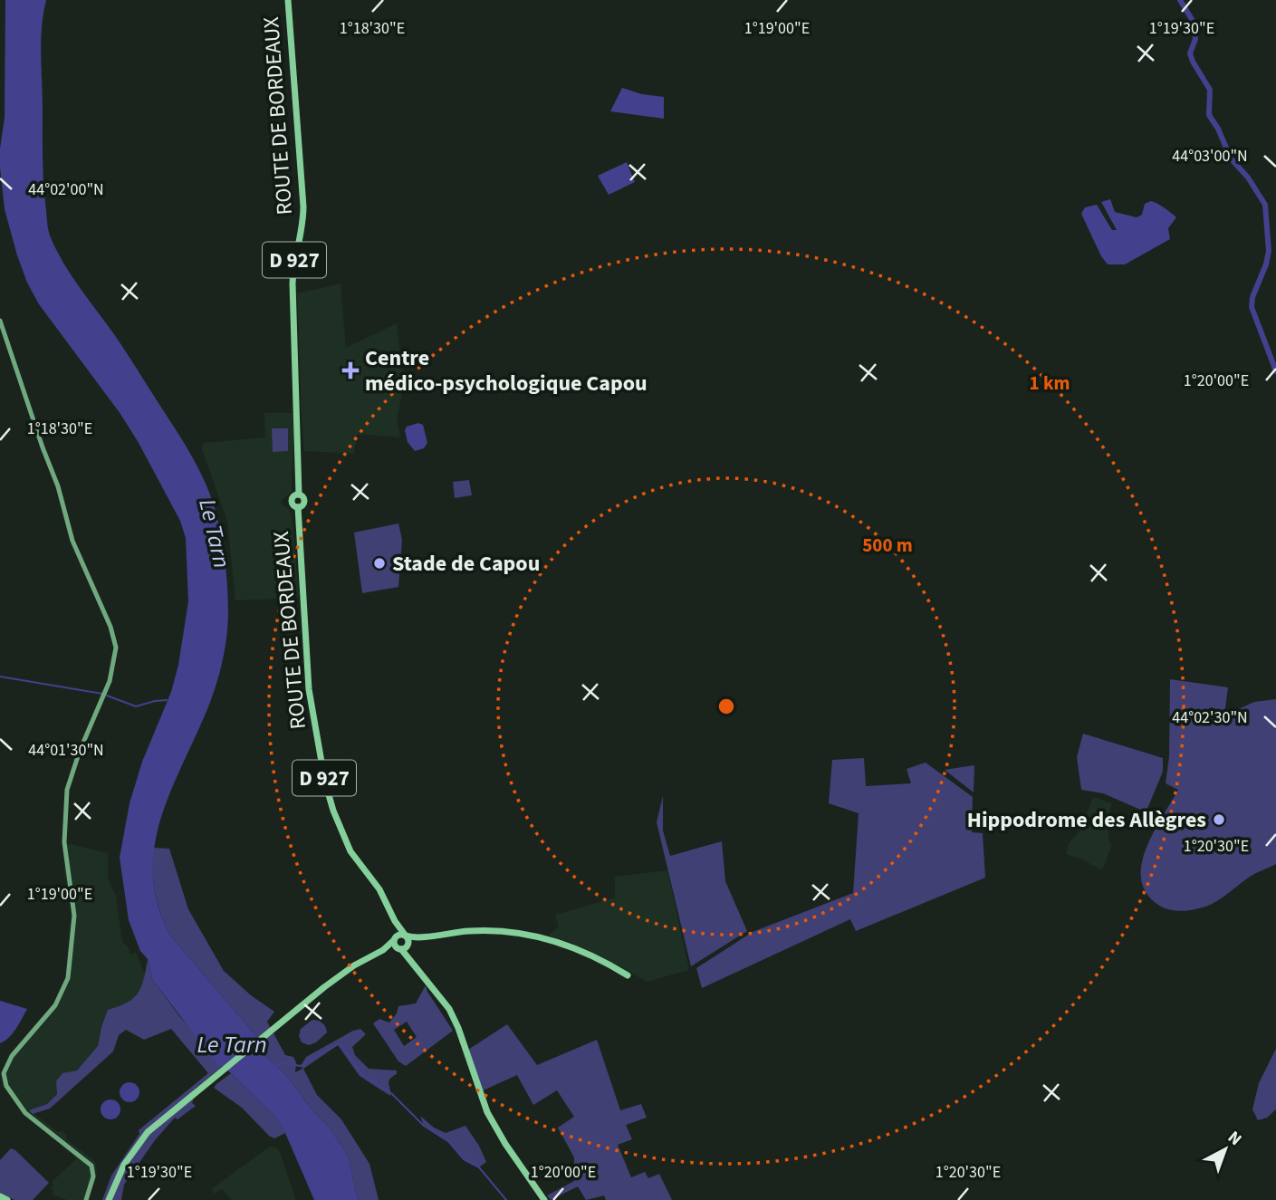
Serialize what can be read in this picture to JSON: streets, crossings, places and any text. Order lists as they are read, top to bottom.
{
  "streets": {
    "main road": ["ROUTE DE BORDEAUX", "D 927"]
  },
  "crossings": [
    ["ROUTE DE BORDEAUX", "D 927"]
  ],
  "water": ["Le Tarn"],
  "places": {
    "health": ["Centre médico-psychologique Capou"],
    "other": ["Stade de Capou", "Hippodrome des Allègres"]
  },
  "north": "top right",
  "coordinates": [
    "1°19'00\"E",
    "1°19'30\"E",
    "1°18'30\"E",
    "44°03'00\"N",
    "44°02'00\"N",
    "1°20'00\"E",
    "44°02'30\"N",
    "44°01'30\"N",
    "1°20'30\"E"
  ],
  "rings": ["1 km", "500 m"]
}
